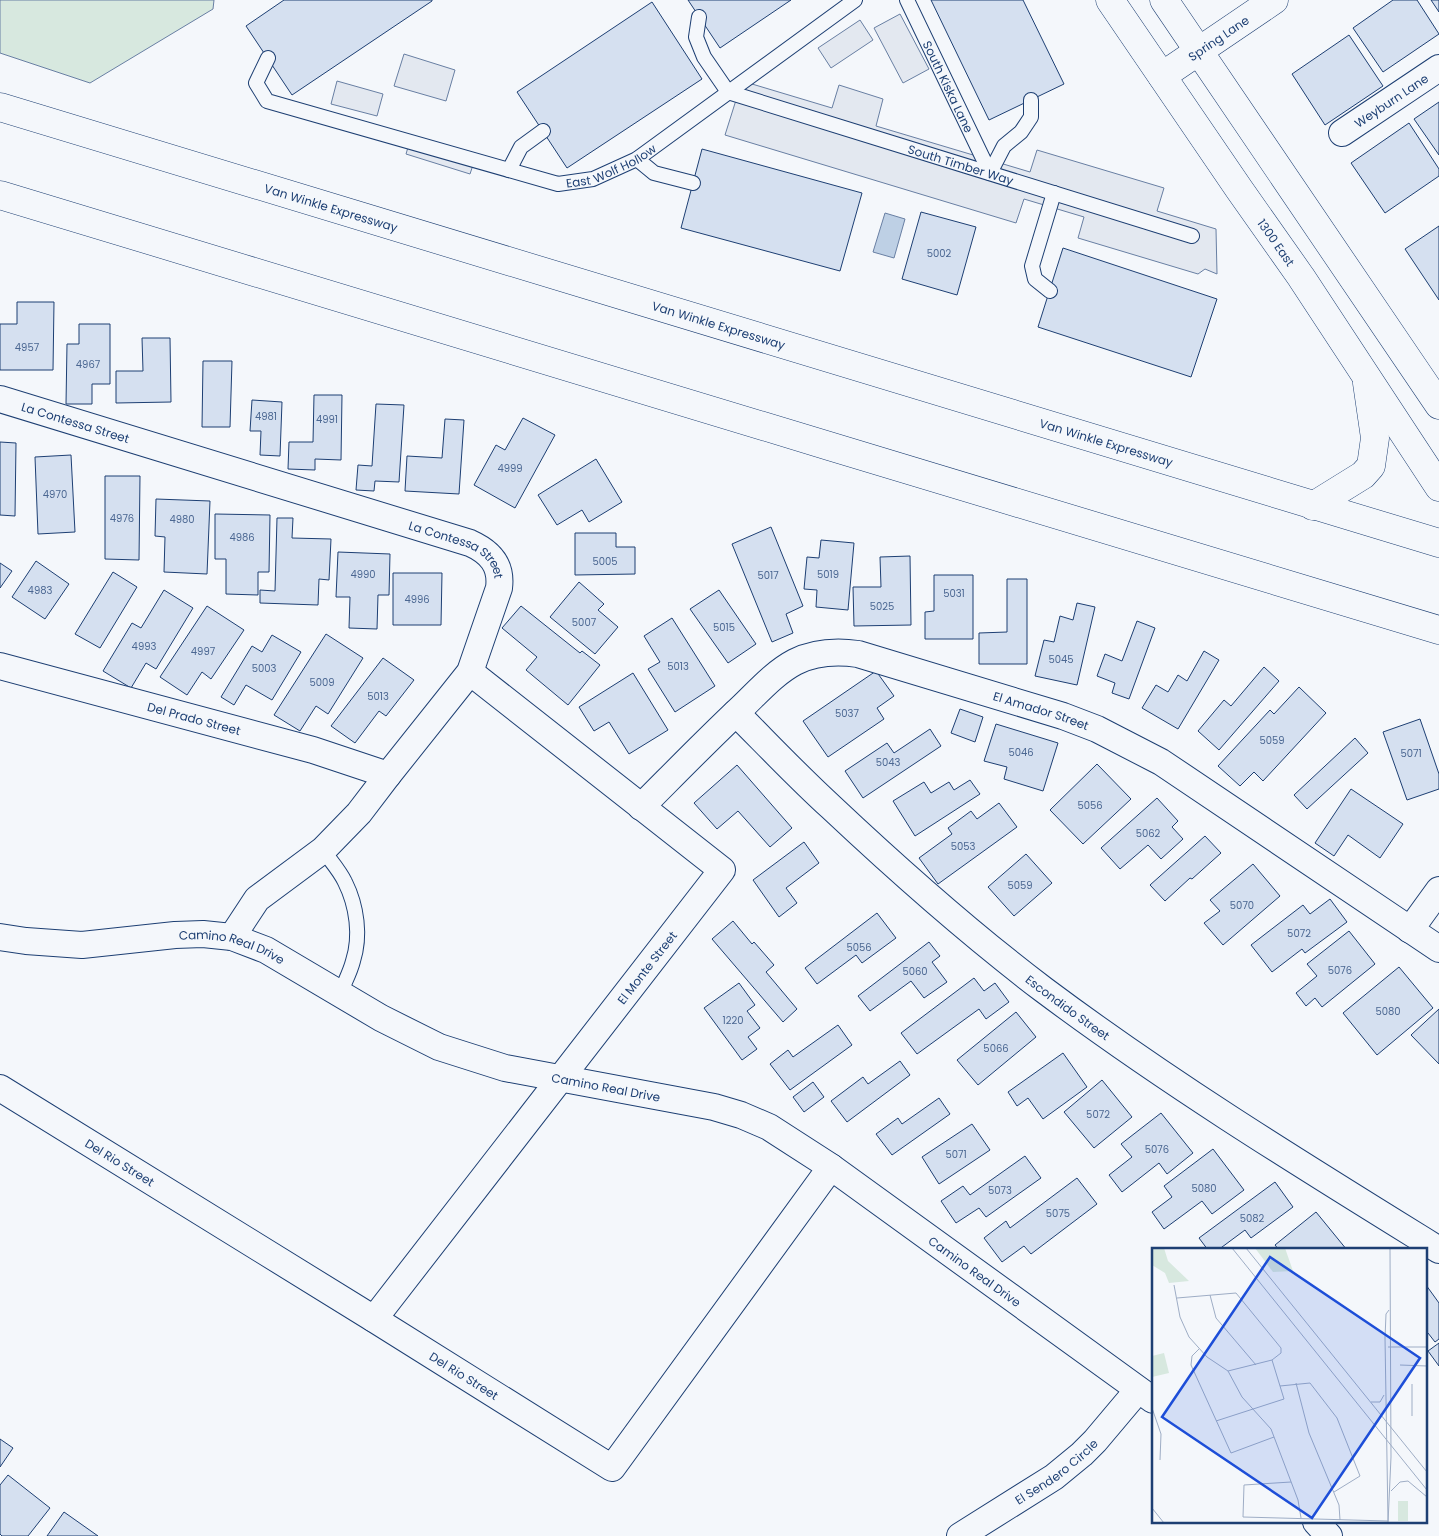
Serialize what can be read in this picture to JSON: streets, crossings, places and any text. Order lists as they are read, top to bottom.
{
  "streets": {
    "main road": ["Spring Lane", "Van Winkle Expressway", "1300 East"],
    "street": [
      "Weyburn Lane",
      "La Contessa Street",
      "El Amador Street",
      "Del Prado Street",
      "Camino Real Drive",
      "El Monte Street",
      "Escondido Street",
      "Del Rio Street",
      "El Sendero Circle"
    ],
    "lane": ["South Kiska Lane", "East Wolf Hollow", "South Timber Way"]
  },
  "crossings": [
    ["Spring Lane", "1300 East"],
    ["South Kiska Lane", "South Timber Way"],
    ["East Wolf Hollow", "South Timber Way"],
    ["La Contessa Street", "Del Prado Street"],
    ["La Contessa Street", "Camino Real Drive"],
    ["La Contessa Street", "El Monte Street"],
    ["El Amador Street", "El Monte Street"],
    ["El Amador Street", "Escondido Street"],
    ["Camino Real Drive", "El Monte Street"],
    ["Camino Real Drive", "Del Rio Street"],
    ["Camino Real Drive", "El Sendero Circle"],
    ["El Monte Street", "Del Rio Street"]
  ],
  "house_numbers": [
    "5002",
    "4957",
    "4967",
    "4981",
    "4991",
    "4999",
    "4970",
    "4976",
    "4980",
    "4986",
    "5005",
    "4990",
    "5019",
    "5017",
    "4983",
    "5031",
    "4996",
    "5025",
    "5007",
    "5015",
    "4993",
    "4997",
    "5045",
    "5013",
    "5003",
    "5009",
    "5013",
    "5037",
    "5059",
    "5046",
    "5071",
    "5043",
    "5056",
    "5062",
    "5053",
    "5059",
    "5070",
    "5072",
    "5056",
    "5076",
    "5060",
    "5080",
    "1220",
    "5066",
    "5072",
    "5076",
    "5071",
    "5080",
    "5073",
    "5075",
    "5082"
  ]
}
